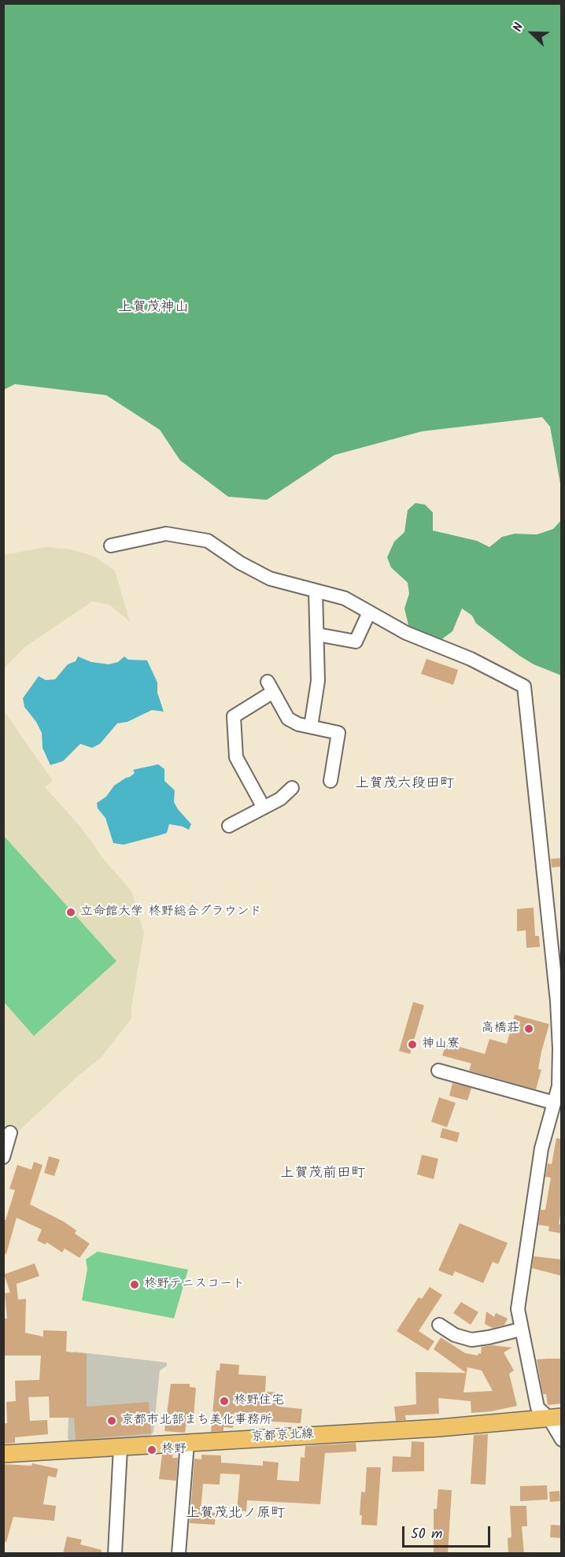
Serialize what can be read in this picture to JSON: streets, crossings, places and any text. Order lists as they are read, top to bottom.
{
  "streets": {
    "main road": ["京都京北線"]
  },
  "districts": [
    "上賀茂神山",
    "上賀茂六段田町",
    "上賀茂前田町",
    "上賀茂北ノ原町"
  ],
  "places": [
    "立命館大学 柊野総合グラウンド",
    "高橋荘",
    "神山寮",
    "柊野テニスコート",
    "柊野住宅",
    "京都市北部まち美化事務所",
    "柊野"
  ],
  "scale_bar": "50 m",
  "north": "top left"
}
